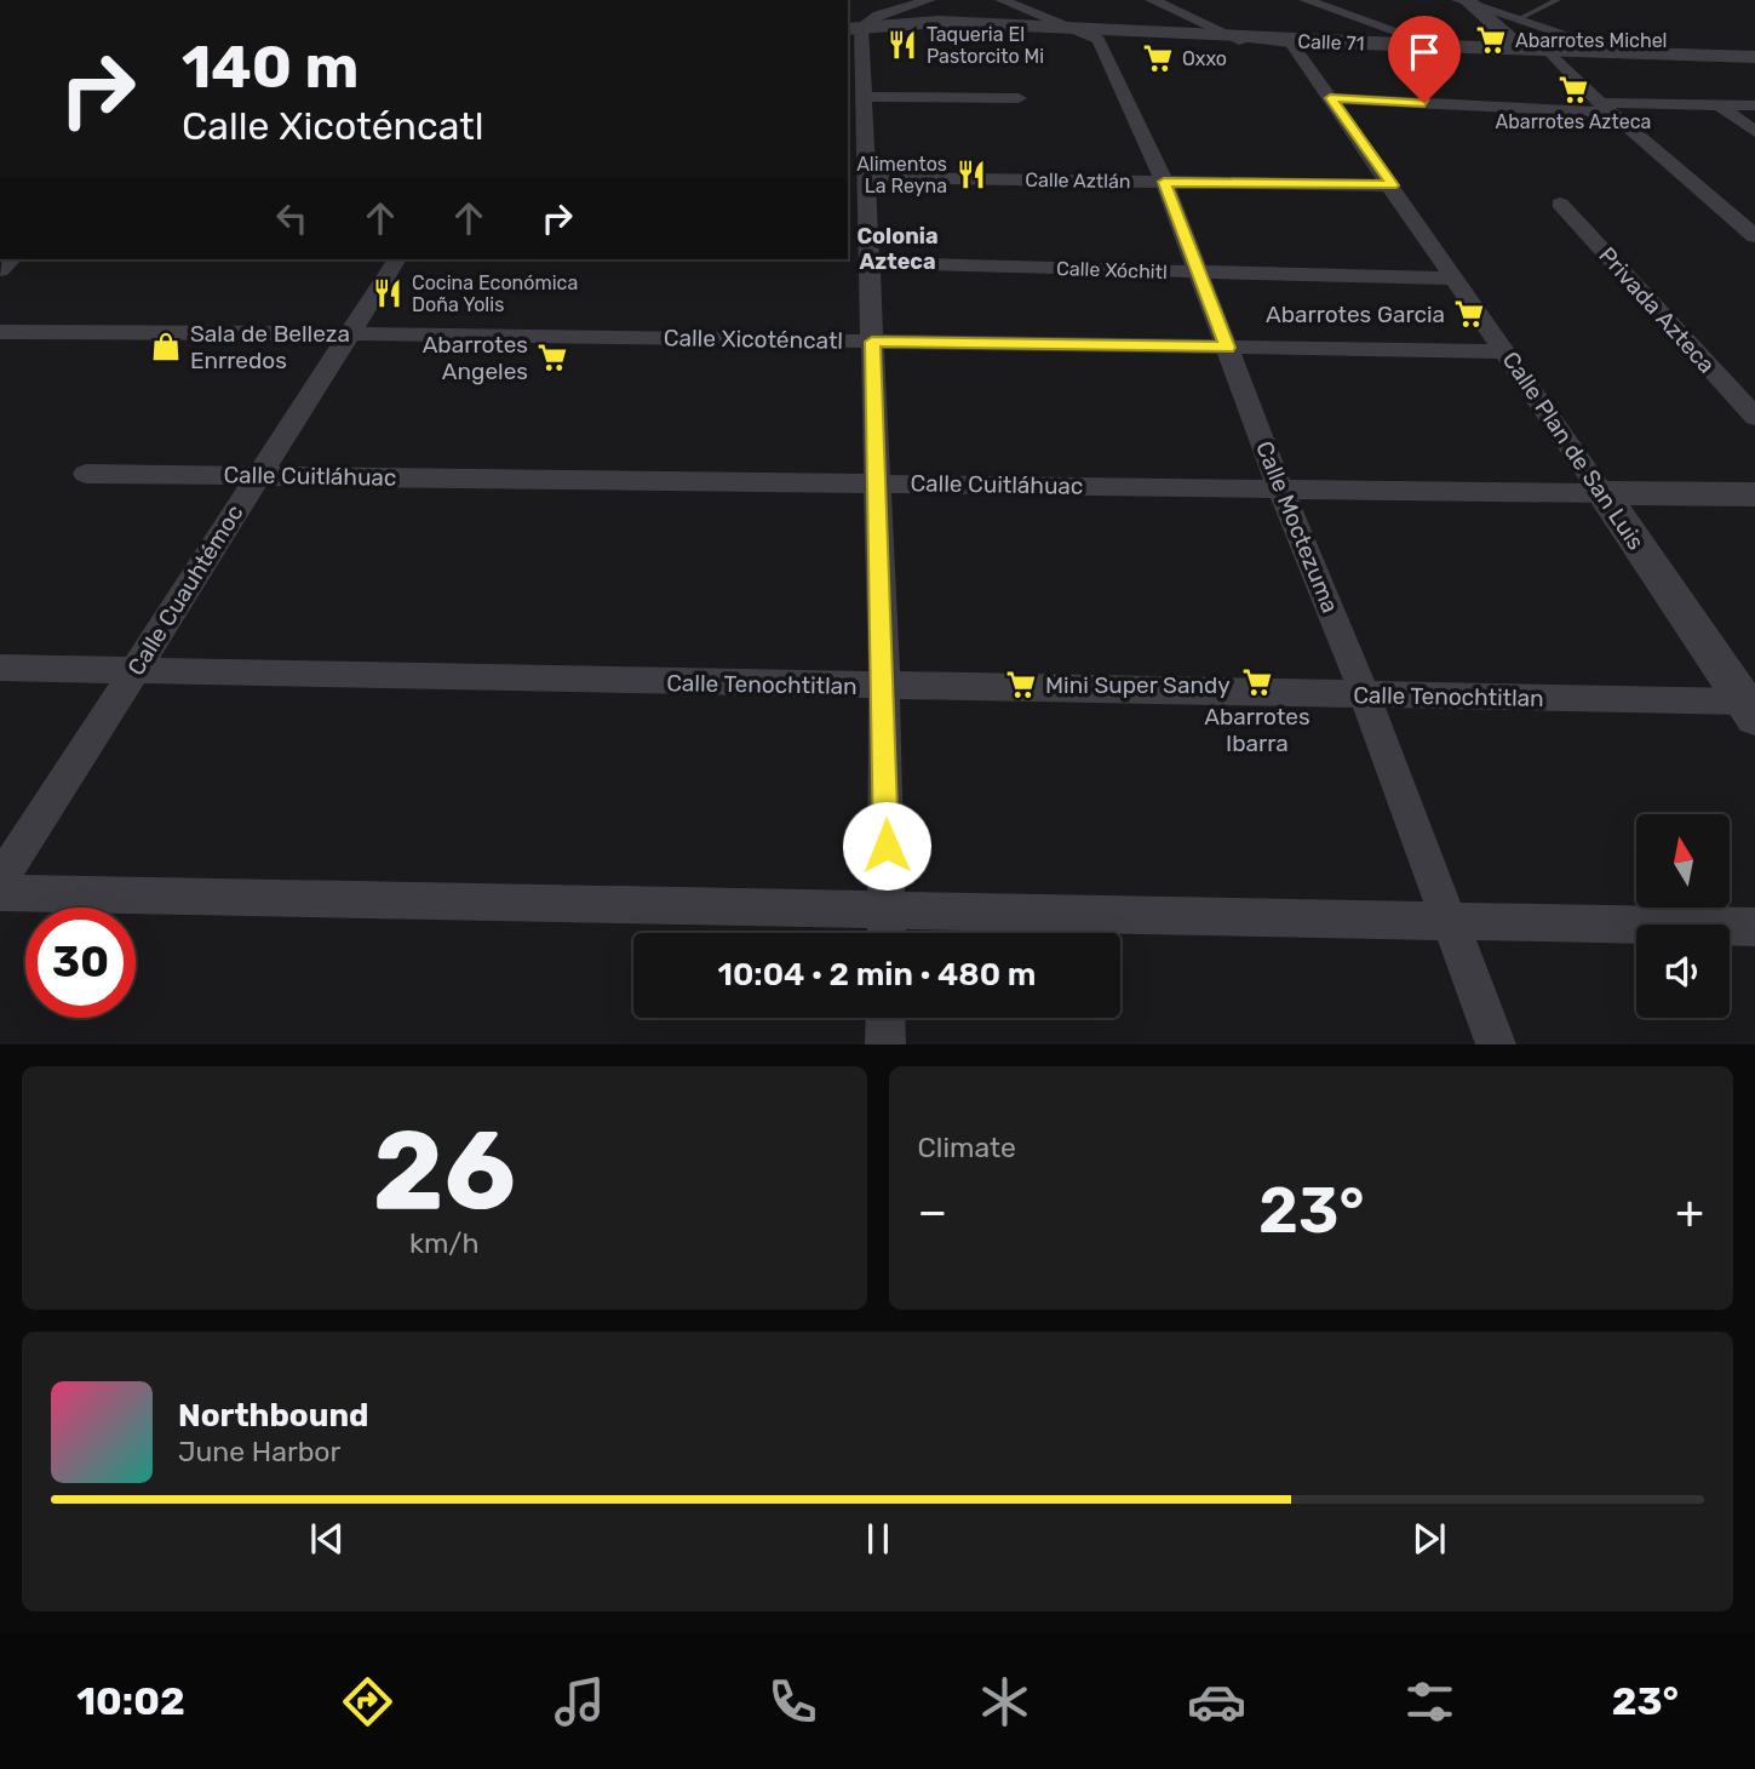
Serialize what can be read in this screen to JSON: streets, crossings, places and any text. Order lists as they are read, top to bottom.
{
  "streets": {
    "street": [
      "Calle 71",
      "Calle Aztlán",
      "Calle Xóchitl",
      "Privada Azteca",
      "Calle Xicoténcatl",
      "Calle Plan de San Luis",
      "Calle Cuitláhuac",
      "Calle Moctezuma",
      "Calle Cuauhtémoc",
      "Calle Tenochtitlan"
    ]
  },
  "crossings": [
    ["Calle 71", "Calle Plan de San Luis"],
    ["Calle 71", "Calle Moctezuma"],
    ["Calle Aztlán", "Calle Plan de San Luis"],
    ["Calle Aztlán", "Calle Moctezuma"],
    ["Calle Xóchitl", "Calle Plan de San Luis"],
    ["Calle Xóchitl", "Calle Moctezuma"],
    ["Calle Xicoténcatl", "Calle Plan de San Luis"],
    ["Calle Xicoténcatl", "Calle Moctezuma"],
    ["Calle Xicoténcatl", "Calle Cuauhtémoc"],
    ["Calle Plan de San Luis", "Calle Cuitláhuac"],
    ["Calle Plan de San Luis", "Calle Tenochtitlan"],
    ["Calle Cuitláhuac", "Calle Moctezuma"],
    ["Calle Cuitláhuac", "Calle Cuauhtémoc"],
    ["Calle Moctezuma", "Calle Tenochtitlan"],
    ["Calle Cuauhtémoc", "Calle Tenochtitlan"]
  ],
  "districts": ["Colonia Azteca"],
  "places": {
    "supermarket": [
      "Abarrotes Michel",
      "Oxxo",
      "Abarrotes Azteca",
      "Abarrotes Garcia",
      "Abarrotes Angeles",
      "Abarrotes Ibarra",
      "Mini Super Sandy"
    ],
    "restaurant": ["Taqueria El Pastorcito Mi", "Alimentos La Reyna", "Cocina Económica Doña Yolis"],
    "shop": ["Sala de Belleza Enrredos"]
  },
  "north": "top",
  "page": {
    "turn": ["140 m", "Calle Xicoténcatl"],
    "limit": "30",
    "trip": "10:04 · 2 min · 480 m",
    "tile": [
      ["26", "km/h"],
      "Climate"
    ],
    "heat": ["−", "23°", "+"],
    "song": ["Northbound", "June Harbor"],
    "tabs": ["10:02", "23°"]
  }
}
